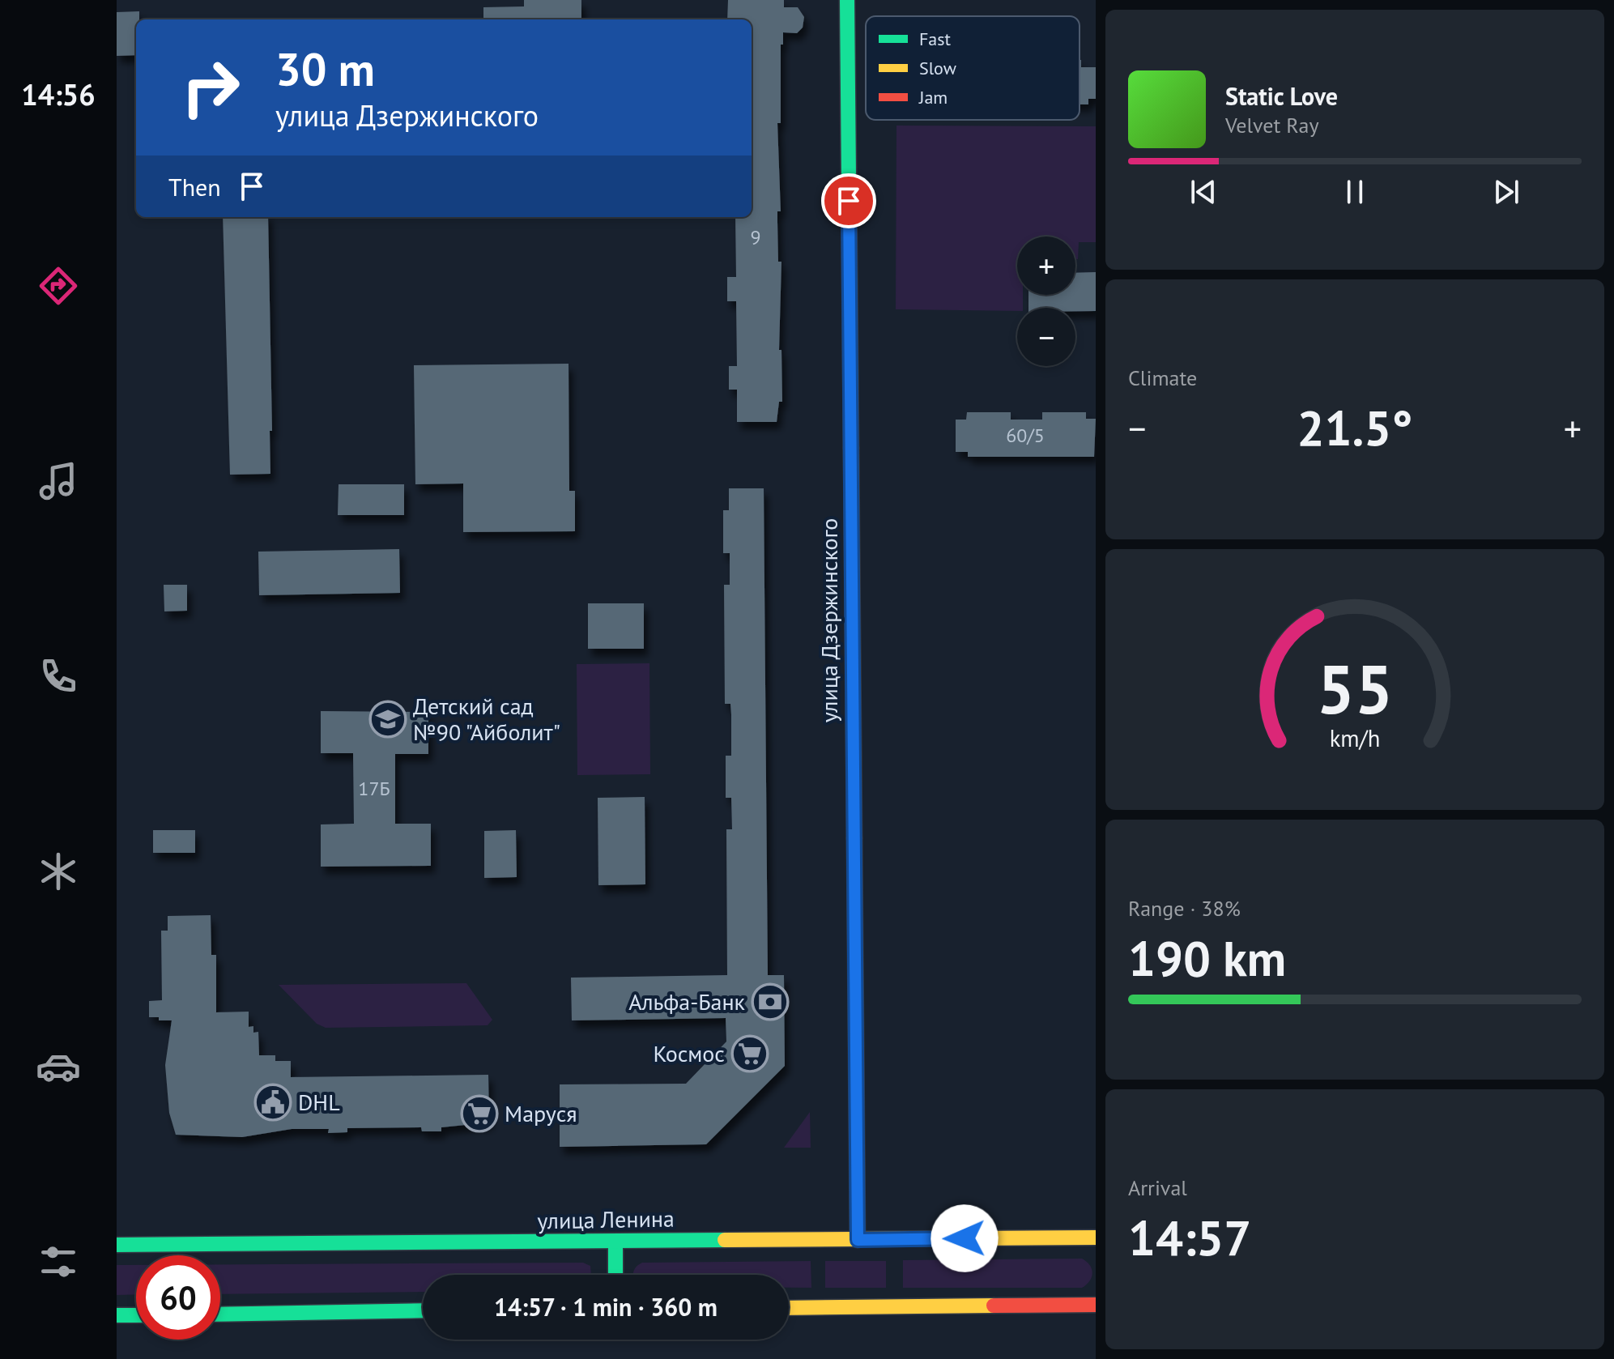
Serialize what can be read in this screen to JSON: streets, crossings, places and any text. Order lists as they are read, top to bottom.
{
  "streets": {
    "main road": ["улица Дзержинского", "улица Ленина"]
  },
  "crossings": [
    ["улица Дзержинского", "улица Ленина"]
  ],
  "places": {
    "school or university": ["Детский сад №90 \"Айболит\""],
    "bank": ["Альфа-Банк"],
    "supermarket": ["Космос", "Маруся"],
    "public building": ["DHL"]
  },
  "house_numbers": ["9", "60/5", "17Б"],
  "legend": ["Fast", "Slow", "Jam"],
  "page": {
    "tabs": "14:56",
    "turn": ["30 m", "улица Дзержинского"],
    "song": ["Static Love", "Velvet Ray"],
    "then": "Then",
    "map_buttons": ["+", "−"],
    "tile": [
      "Climate",
      ["Range · 38%", "190 km"],
      ["Arrival", "14:57"]
    ],
    "heat": ["−", "21.5°", "+"],
    "limit": "60",
    "trip": "14:57 · 1 min · 360 m",
    "gauge": ["55", "km/h"]
  }
}
